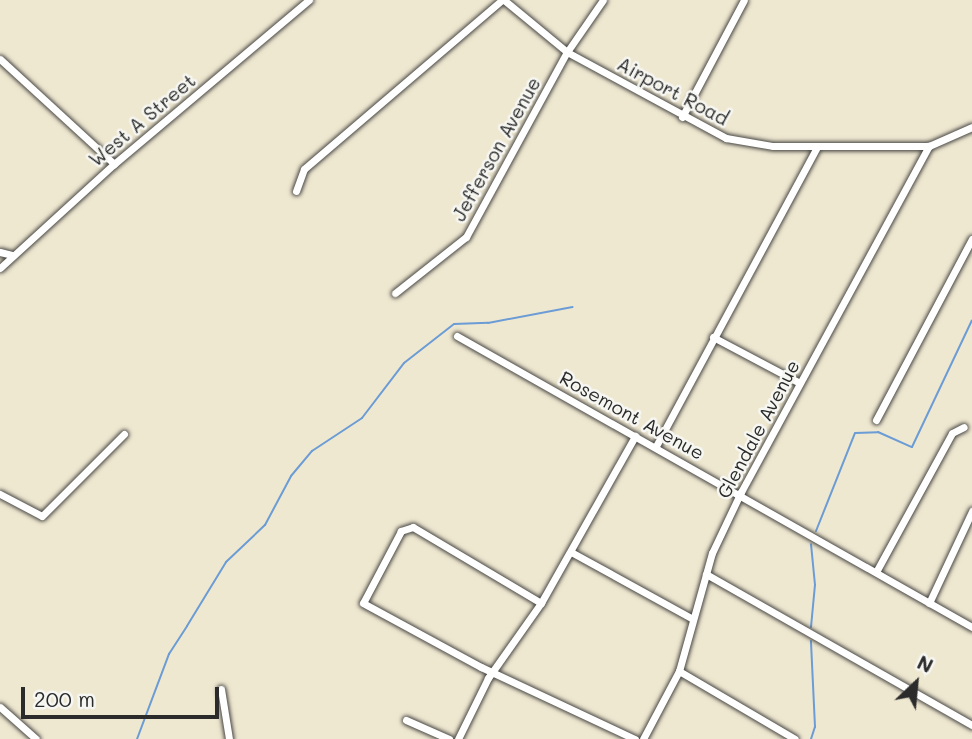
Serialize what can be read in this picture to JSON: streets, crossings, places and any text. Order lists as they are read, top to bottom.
{
  "streets": {
    "street": [
      "Airport Road",
      "West A Street",
      "Jefferson Avenue",
      "Rosemont Avenue",
      "Glendale Avenue"
    ]
  },
  "crossings": [
    ["Airport Road", "Jefferson Avenue"],
    ["Airport Road", "Glendale Avenue"],
    ["Rosemont Avenue", "Glendale Avenue"]
  ],
  "scale_bar": "200 m",
  "north": "top right"
}
